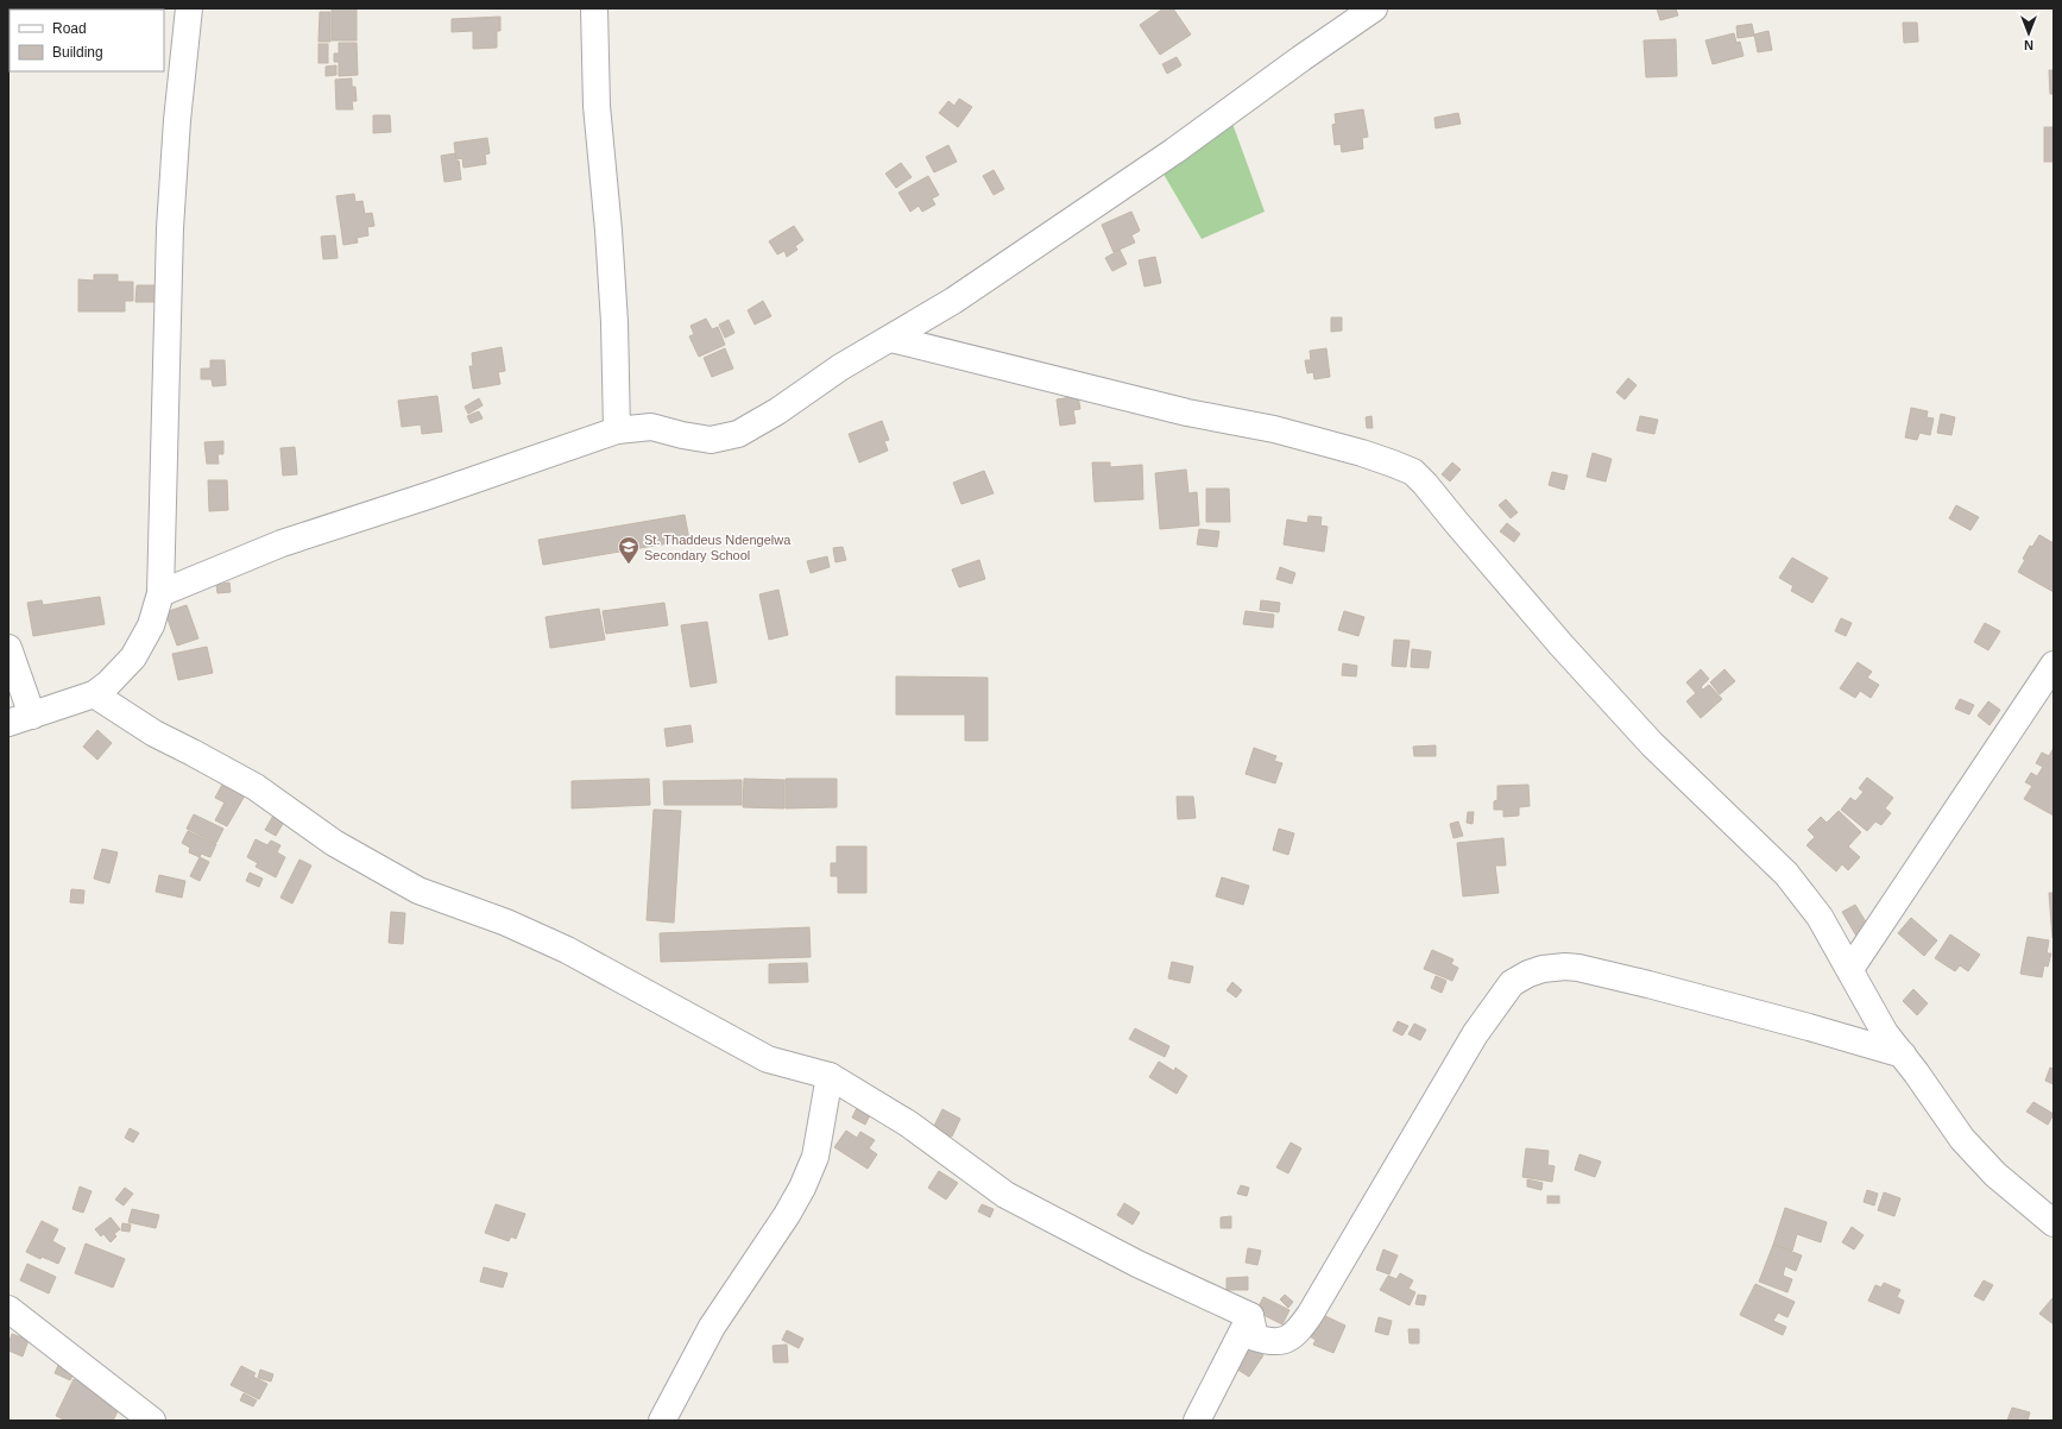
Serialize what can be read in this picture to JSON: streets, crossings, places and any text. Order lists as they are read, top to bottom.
{
  "places": {
    "school or university": ["St. Thaddeus Ndengelwa Secondary School"]
  },
  "legend": ["Road", "Building"],
  "north": "bottom"
}
